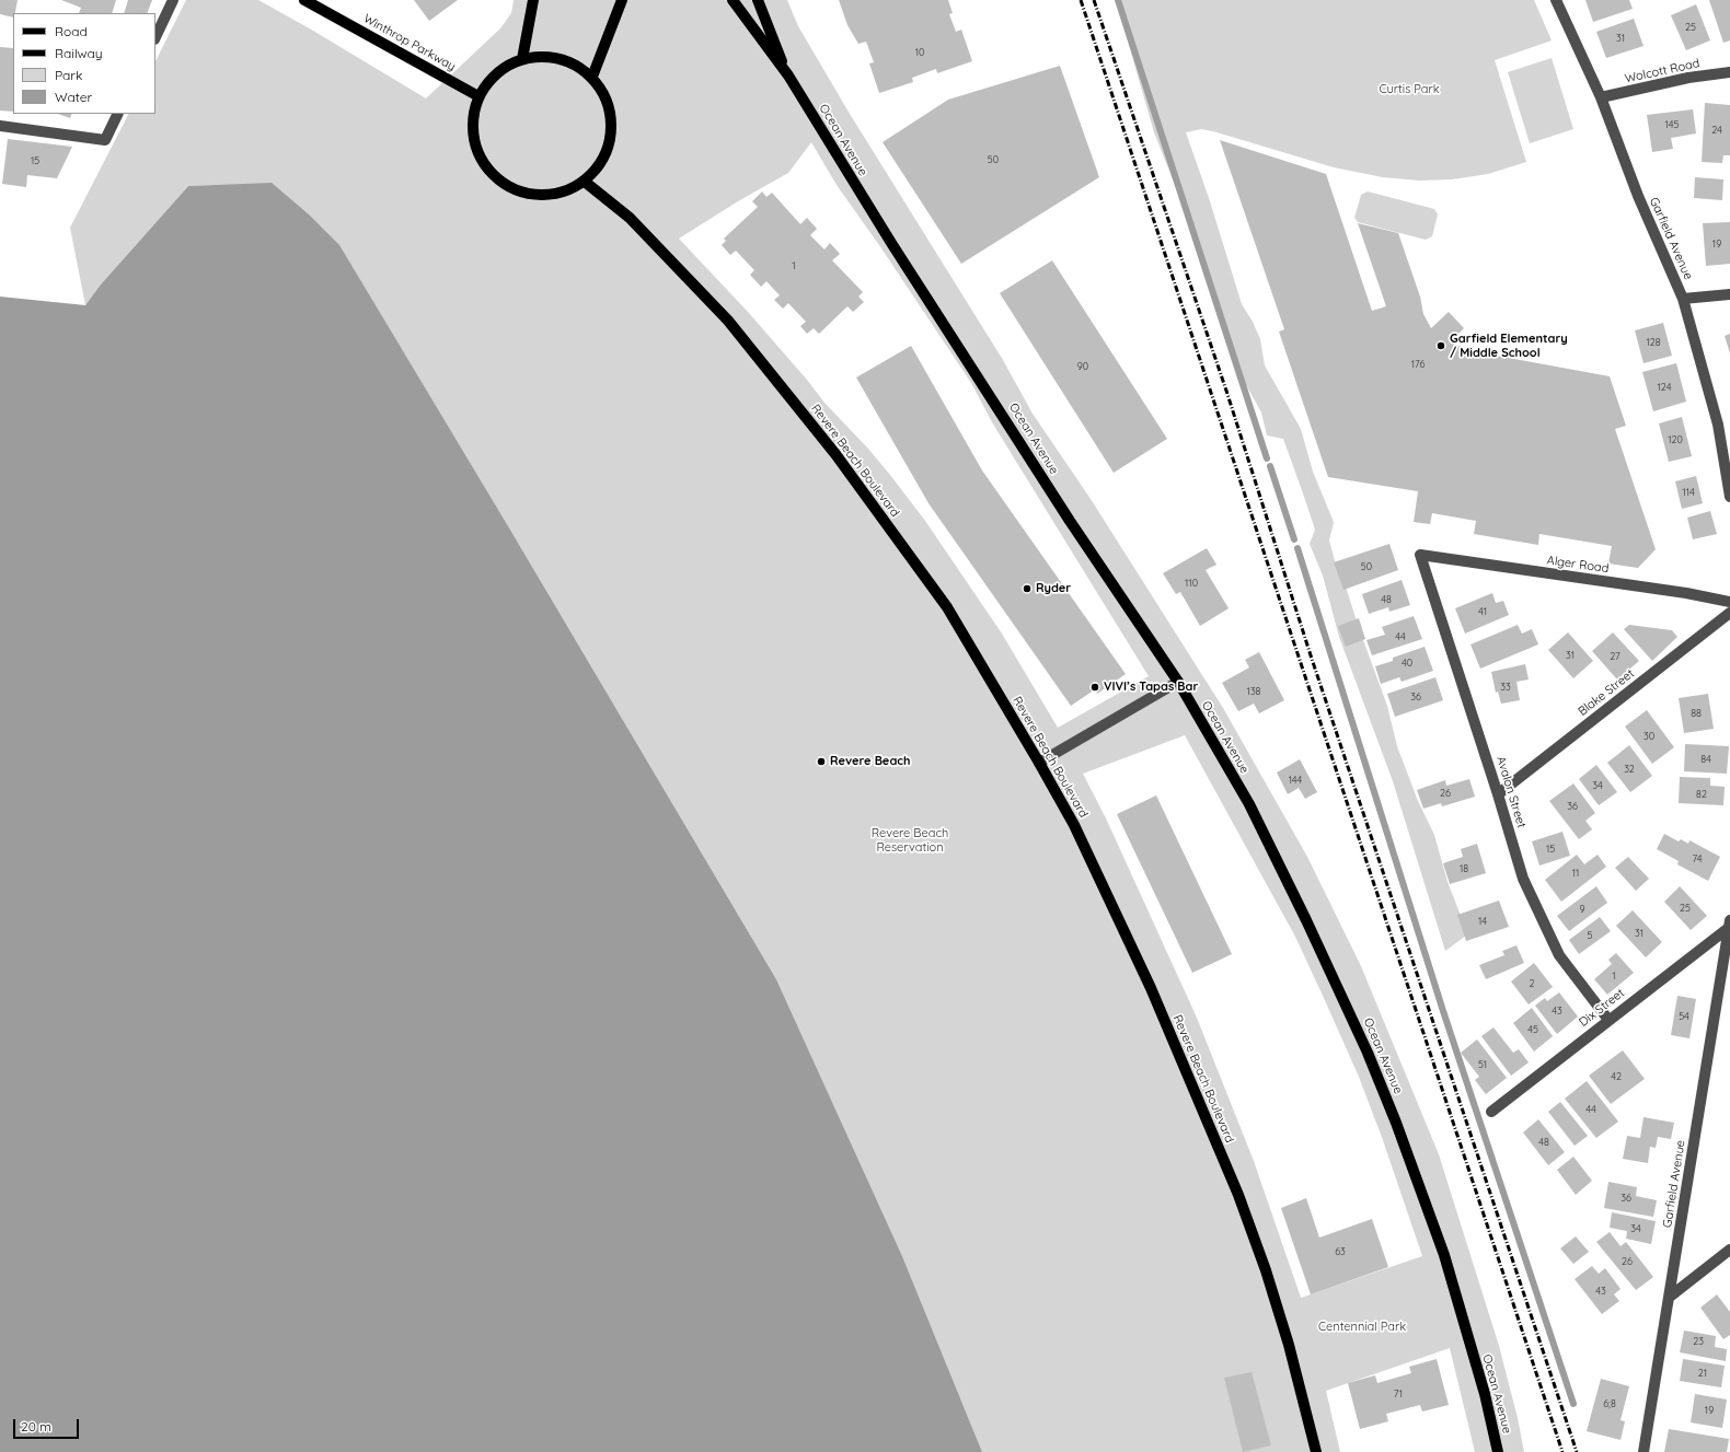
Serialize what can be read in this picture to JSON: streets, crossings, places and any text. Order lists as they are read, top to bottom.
{
  "streets": {
    "main road": ["Winthrop Parkway", "Ocean Avenue", "Revere Beach Boulevard"],
    "street": [
      "Wolcott Road",
      "Garfield Avenue",
      "Alger Road",
      "Blake Street",
      "Avalon Street",
      "Dix Street"
    ]
  },
  "crossings": [
    ["Winthrop Parkway", "Revere Beach Boulevard"],
    ["Wolcott Road", "Garfield Avenue"],
    ["Garfield Avenue", "Dix Street"],
    ["Alger Road", "Avalon Street"],
    ["Blake Street", "Avalon Street"],
    ["Avalon Street", "Dix Street"]
  ],
  "parks": ["Curtis Park", "Revere Beach Reservation", "Centennial Park"],
  "places": [
    "Garfield Elementary / Middle School",
    "Ryder",
    "VIVI’s Tapas Bar",
    "Revere Beach"
  ],
  "house_numbers": [
    "25",
    "31",
    "10",
    "145",
    "24",
    "50",
    "15",
    "19",
    "1",
    "128",
    "176",
    "90",
    "124",
    "120",
    "114",
    "50",
    "110",
    "48",
    "41",
    "44",
    "31",
    "27",
    "40",
    "33",
    "138",
    "36",
    "88",
    "30",
    "84",
    "32",
    "144",
    "34",
    "26",
    "82",
    "36",
    "15",
    "74",
    "18",
    "11",
    "25",
    "9",
    "14",
    "31",
    "5",
    "1",
    "2",
    "43",
    "54",
    "45",
    "51",
    "42",
    "44",
    "48",
    "36",
    "34",
    "63",
    "26",
    "43",
    "23",
    "21",
    "71",
    "6;8",
    "19"
  ],
  "legend": [
    "Road",
    "Railway",
    "Park",
    "Water"
  ],
  "scale_bar": "20 m"
}
